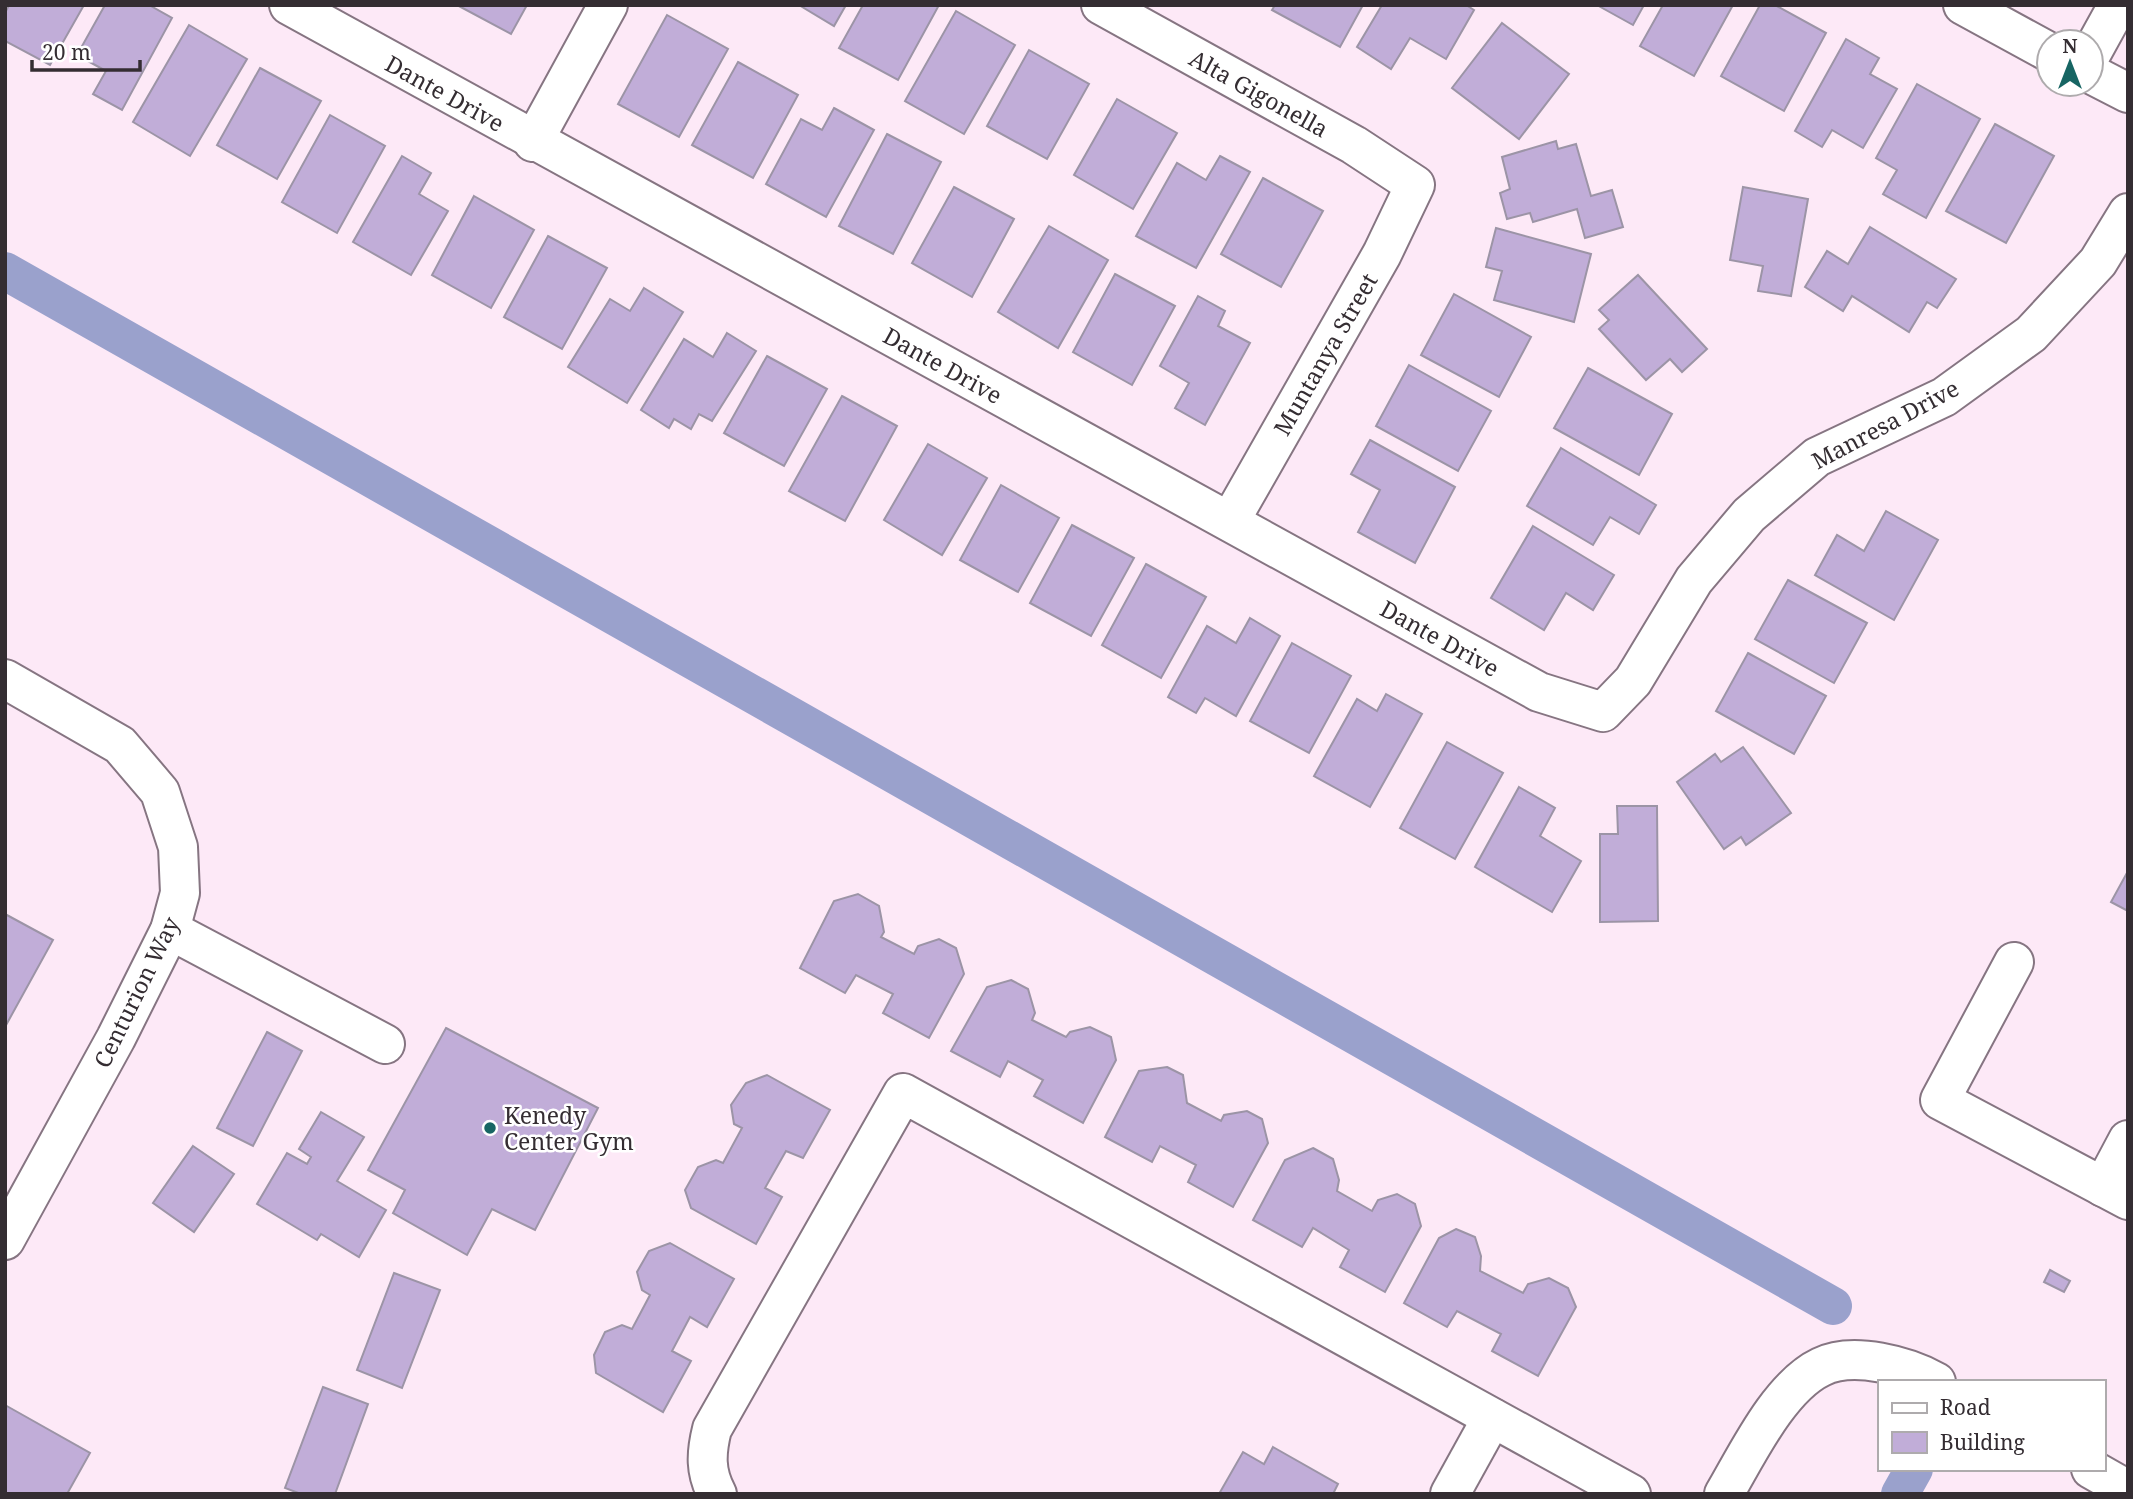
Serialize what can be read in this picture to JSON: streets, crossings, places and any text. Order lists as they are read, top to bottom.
{
  "streets": {
    "street": [
      "Dante Drive",
      "Alta Gigonella",
      "Muntanya Street",
      "Manresa Drive",
      "Centurion Way"
    ]
  },
  "crossings": [
    ["Dante Drive", "Muntanya Street"],
    ["Dante Drive", "Manresa Drive"],
    ["Alta Gigonella", "Muntanya Street"]
  ],
  "places": ["Kenedy Center Gym"],
  "legend": ["Road", "Building"],
  "scale_bar": "20 m",
  "north": "top"
}
